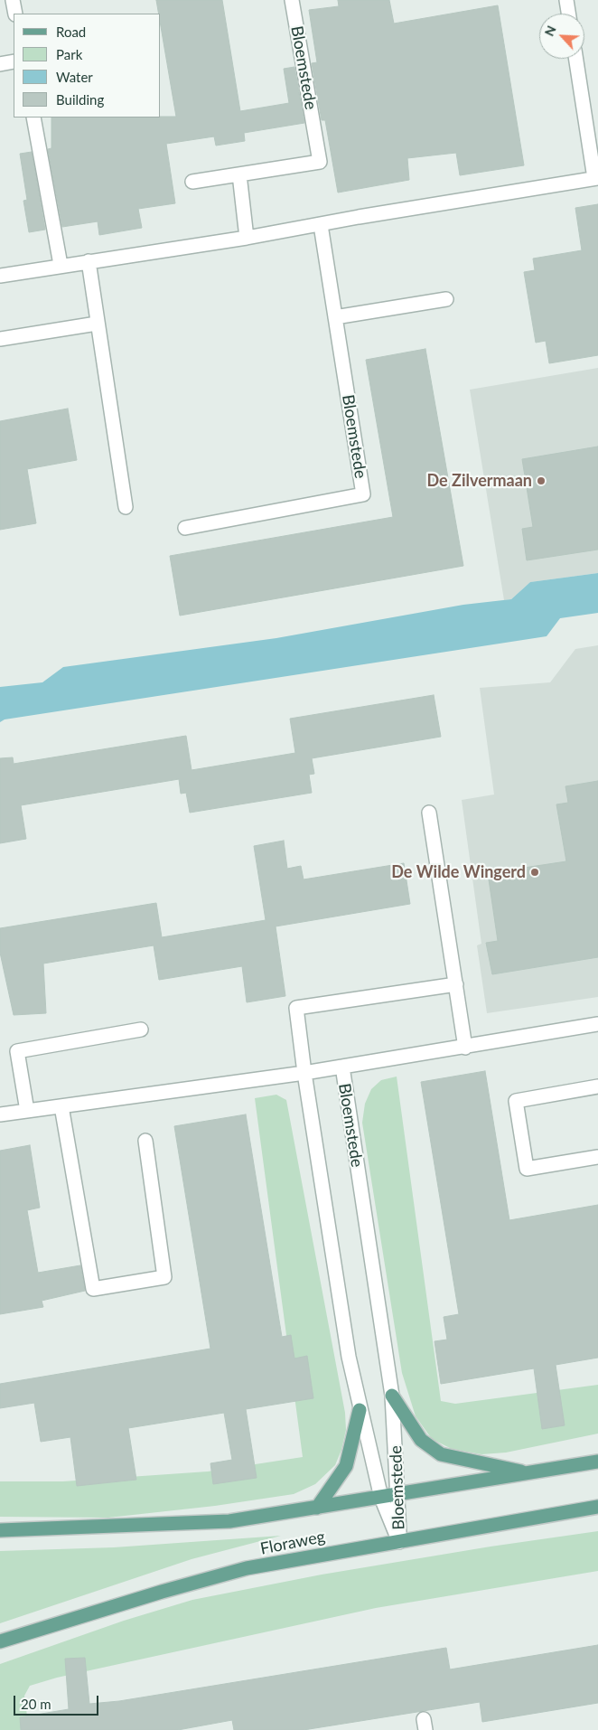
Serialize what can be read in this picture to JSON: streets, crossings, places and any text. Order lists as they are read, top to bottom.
{
  "streets": {
    "main road": ["Floraweg"],
    "street": ["Bloemstede"]
  },
  "crossings": [
    ["Bloemstede", "Floraweg"]
  ],
  "places": ["De Zilvermaan", "De Wilde Wingerd"],
  "legend": [
    "Road",
    "Park",
    "Water",
    "Building"
  ],
  "scale_bar": "20 m",
  "north": "top left"
}
